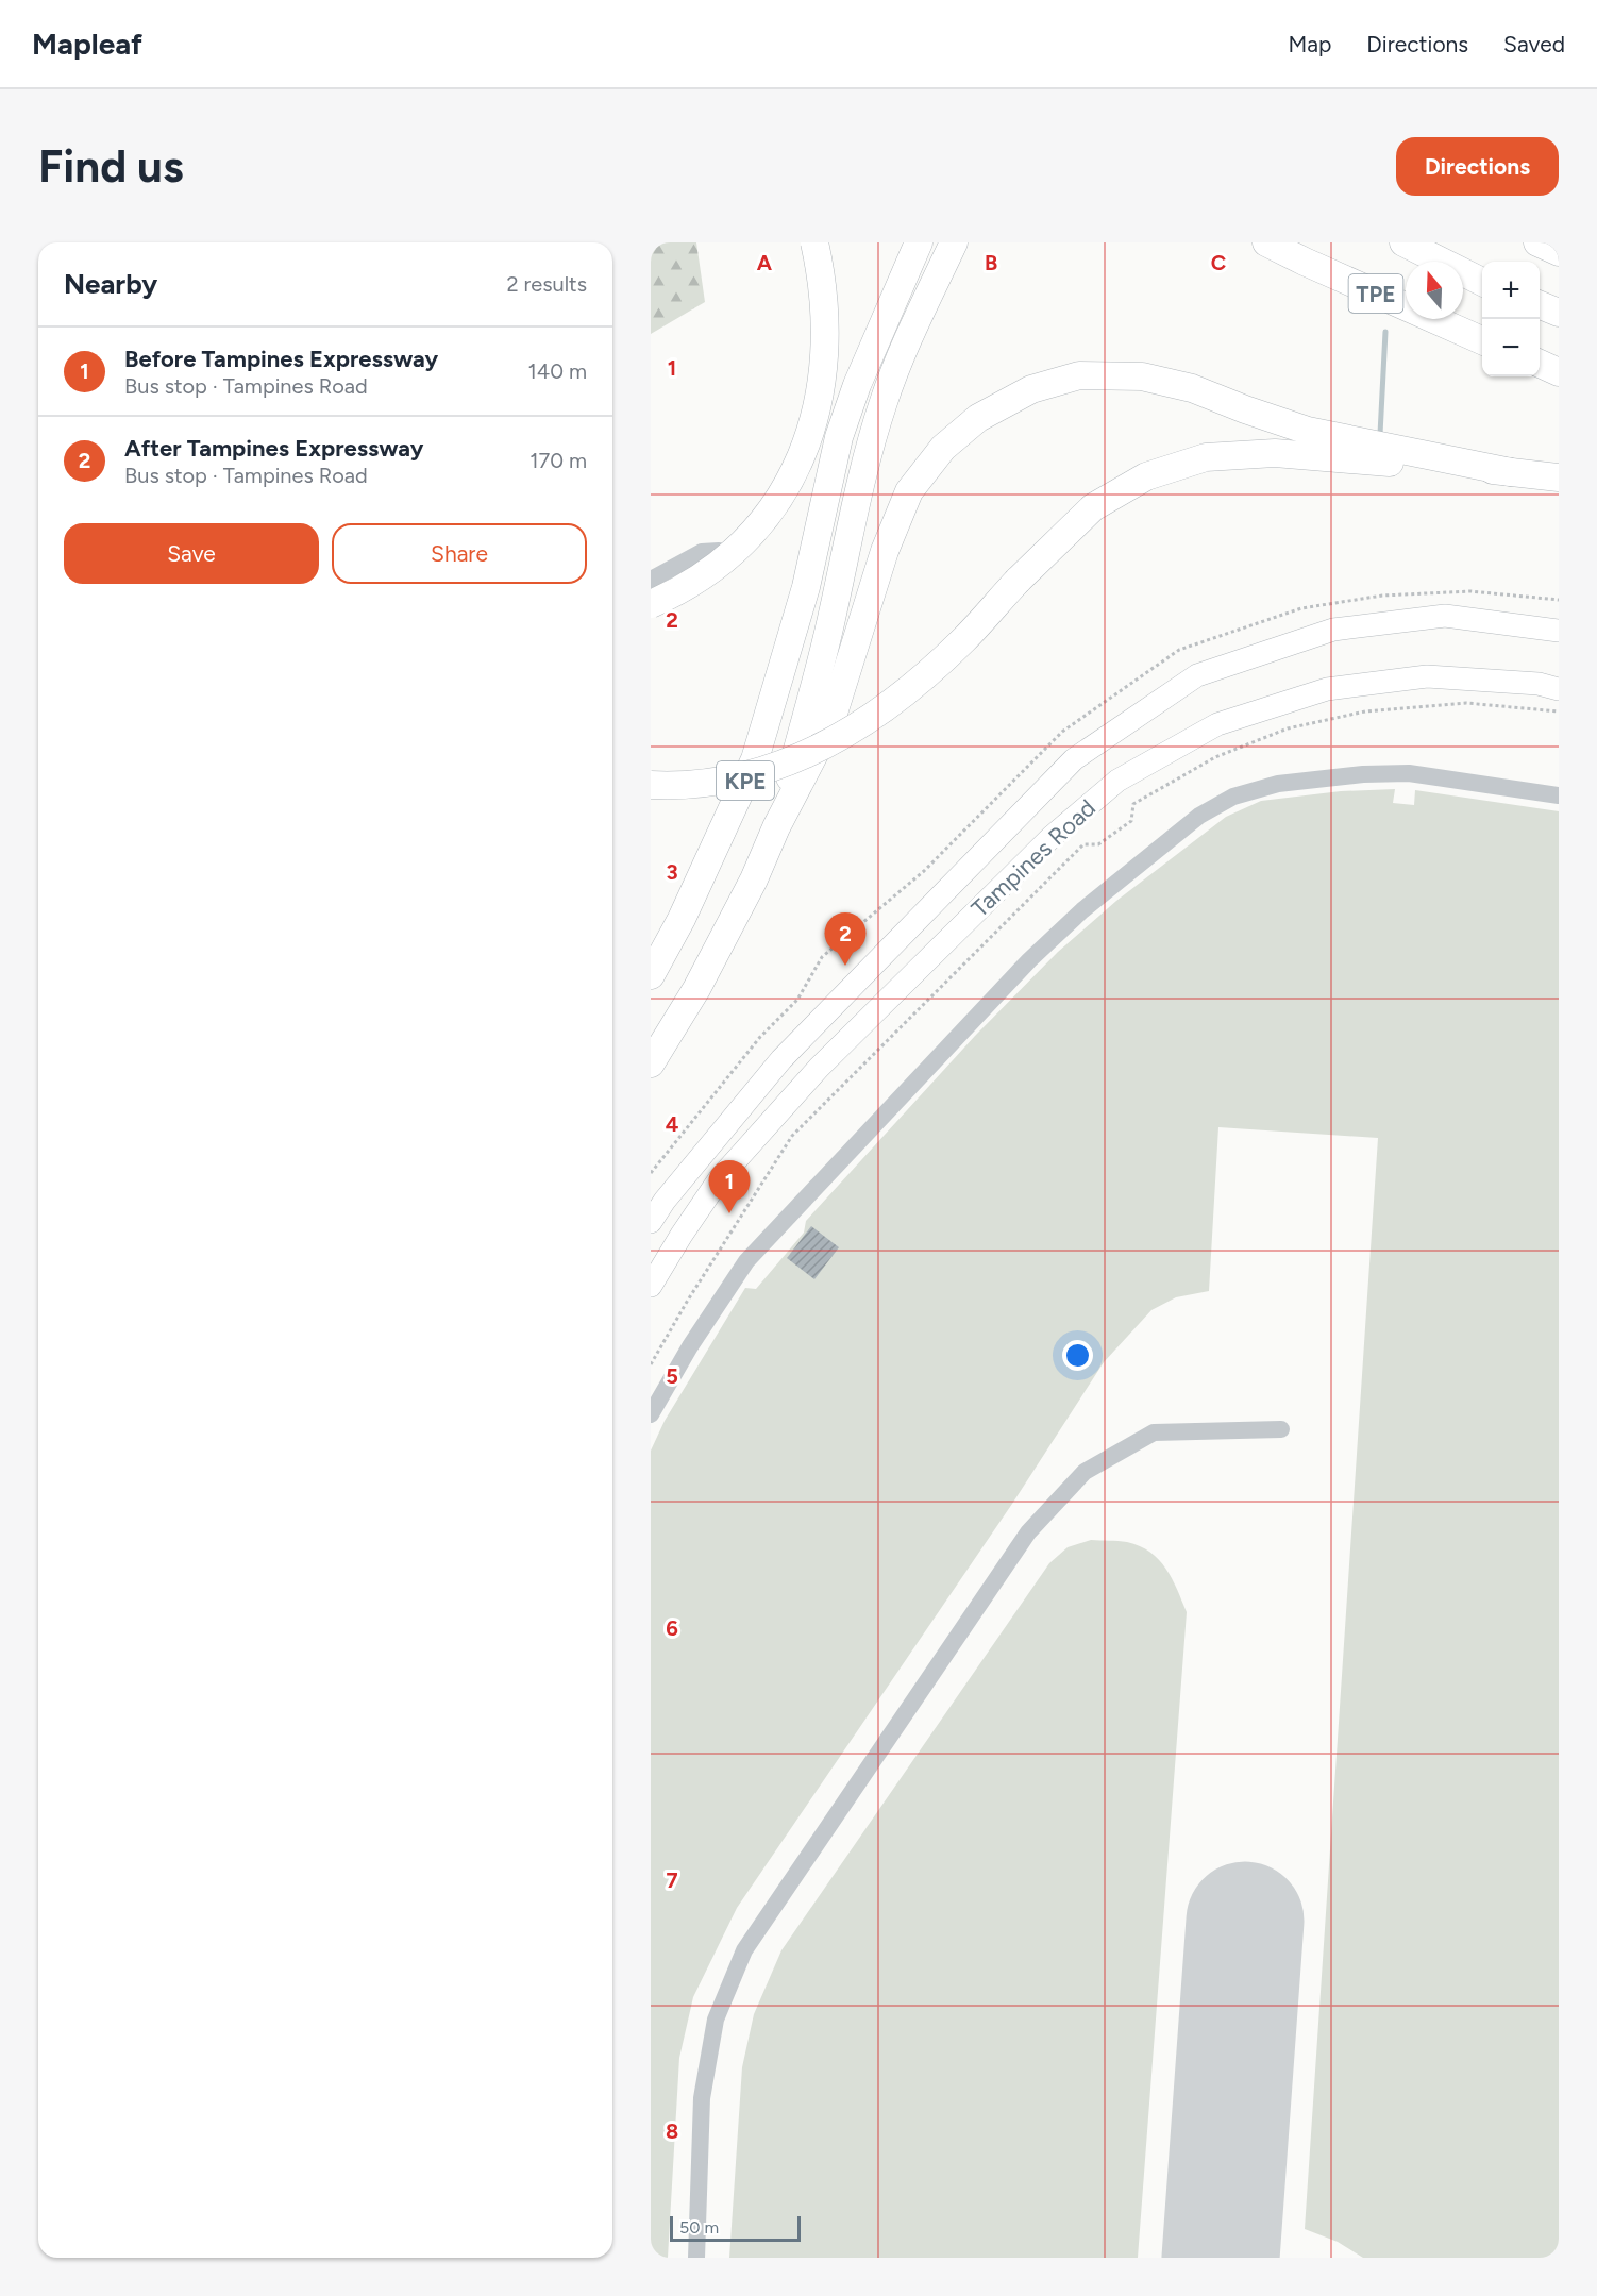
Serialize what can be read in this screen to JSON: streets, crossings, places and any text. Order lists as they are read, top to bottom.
{
  "streets": {
    "highway": ["TPE", "KPE"],
    "main road": ["Tampines Road"]
  },
  "scale_bar": "50 m",
  "north": "top",
  "page": {
    "header": "Mapleaf",
    "nav": ["Map", "Directions", "Saved"],
    "buttons": [
      "Directions",
      ["Save", "Share"]
    ],
    "title": "Find us",
    "heading": ["Nearby", "2 results"],
    "map_buttons": ["+", "−"],
    "list": [
      {
        "mark": "1",
        "name": "Before Tampines Expressway",
        "note": "Bus stop · Tampines Road",
        "value": "140 m"
      },
      {
        "mark": "2",
        "name": "After Tampines Expressway",
        "note": "Bus stop · Tampines Road",
        "value": "170 m"
      }
    ],
    "pins": ["2", "1"],
    "scale": "50 m"
  },
  "grid": {
    "columns": ["A", "B", "C"],
    "rows": [
      "1",
      "2",
      "3",
      "4",
      "5",
      "6",
      "7",
      "8"
    ]
  }
}
